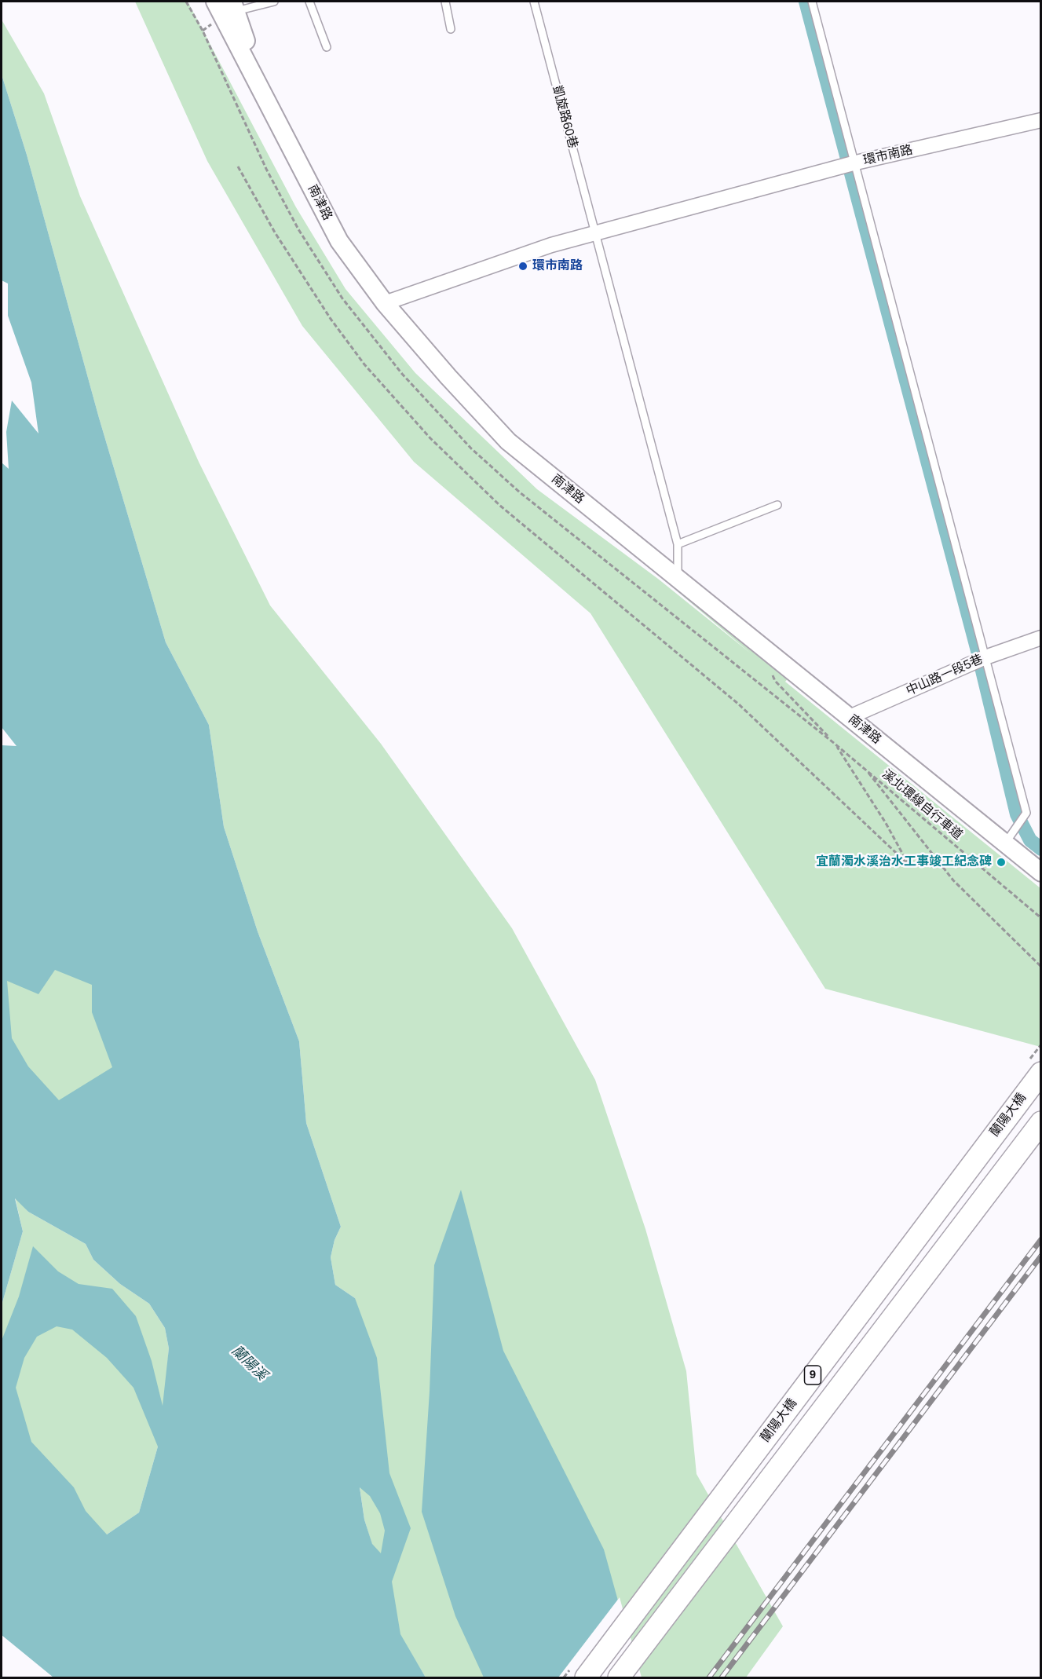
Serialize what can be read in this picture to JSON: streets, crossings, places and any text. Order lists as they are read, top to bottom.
{
  "streets": {
    "main road": ["蘭陽大橋", "9"],
    "street": ["環市南路", "南津路", "中山路一段5巷"],
    "lane": ["凱旋路60巷"],
    "path": ["溪北環線自行車道"]
  },
  "crossings": [
    ["凱旋路60巷", "環市南路"],
    ["凱旋路60巷", "南津路"],
    ["環市南路", "南津路"],
    ["南津路", "中山路一段5巷"]
  ],
  "water": ["蘭陽溪"],
  "places": ["環市南路", "宜蘭濁水溪治水工事竣工紀念碑"]
}
